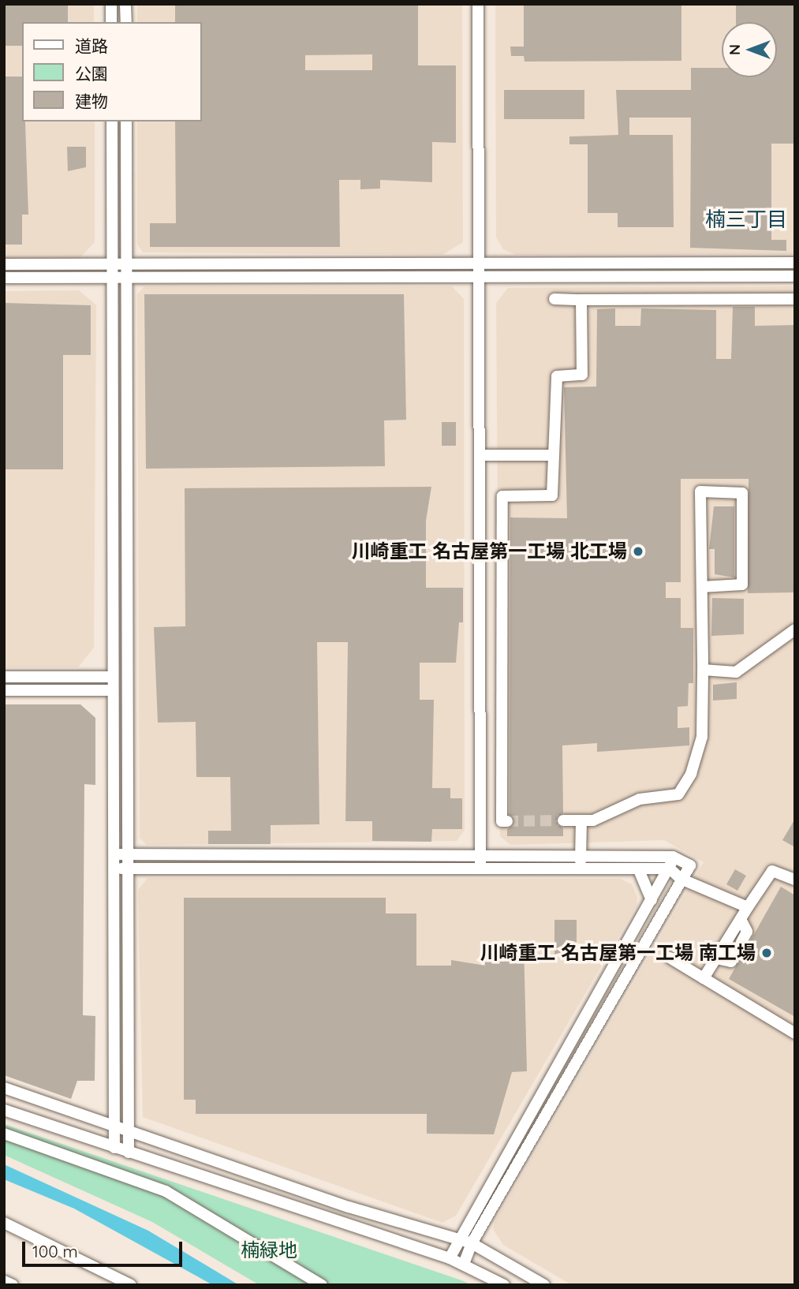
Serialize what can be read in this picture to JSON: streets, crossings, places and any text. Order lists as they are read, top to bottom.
{
  "districts": ["楠三丁目"],
  "parks": ["楠緑地"],
  "places": ["川崎重工 名古屋第一工場 北工場", "川崎重工 名古屋第一工場 南工場"],
  "legend": ["道路", "公園", "建物"],
  "scale_bar": "100 m",
  "north": "left"
}
